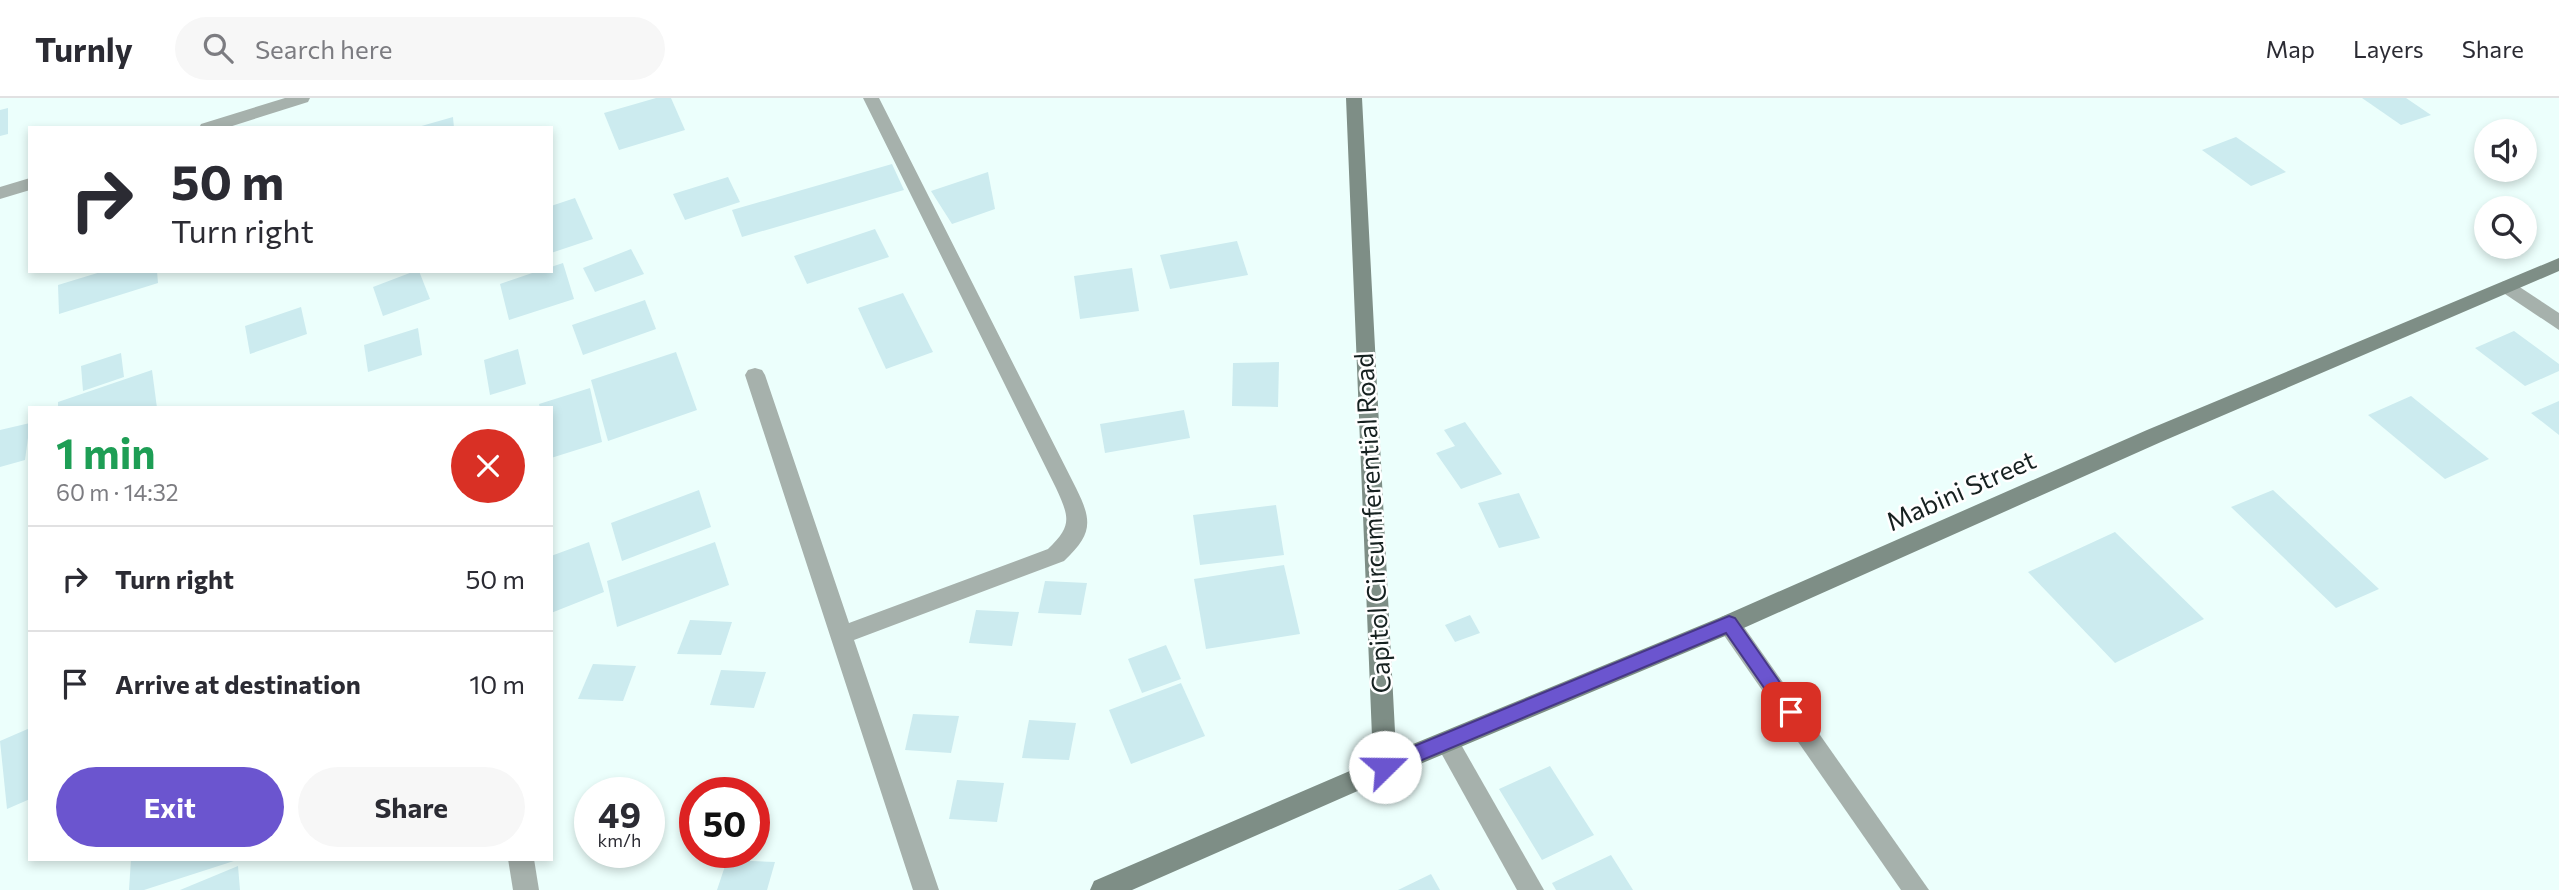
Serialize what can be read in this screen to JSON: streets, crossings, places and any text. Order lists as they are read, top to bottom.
{
  "streets": {
    "main road": ["Mabini Street", "Capitol Circumferential Road"]
  },
  "crossings": [
    ["Mabini Street", "Capitol Circumferential Road"]
  ],
  "page": {
    "header": "Turnly",
    "search": "Search here",
    "nav": ["Map", "Layers", "Share"],
    "turn": ["50 m", "Turn right"],
    "heading": ["1 min", "60 m · 14:32"],
    "list": [
      {
        "name": "Turn right",
        "value": "50 m"
      },
      {
        "name": "Arrive at destination",
        "value": "10 m"
      }
    ],
    "buttons": ["Exit", "Share"],
    "speed": "49 km/h",
    "limit": "50"
  }
}
